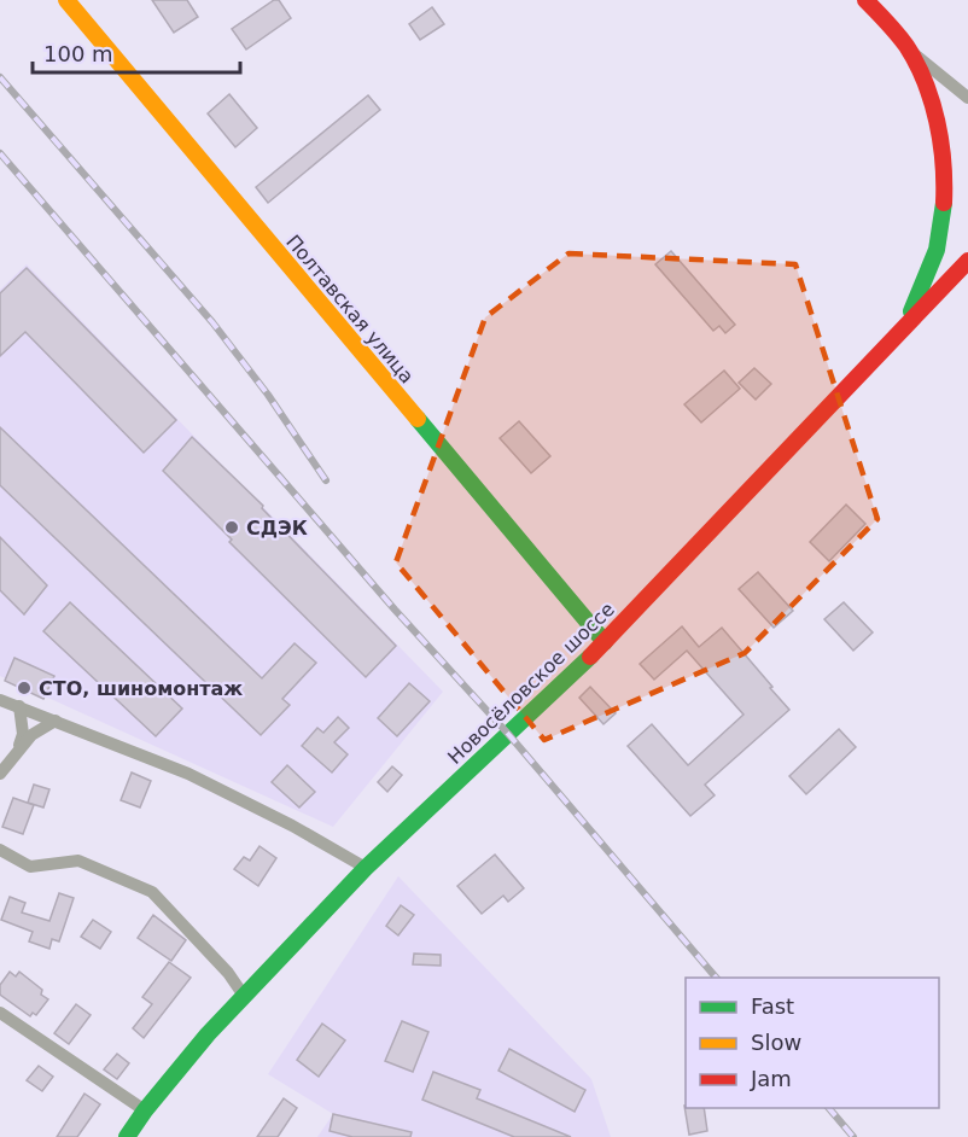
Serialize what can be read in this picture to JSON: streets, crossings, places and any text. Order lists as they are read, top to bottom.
{
  "streets": {
    "main road": ["Полтавская улица", "Новосёловское шоссе"]
  },
  "crossings": [
    ["Полтавская улица", "Новосёловское шоссе"]
  ],
  "places": ["СДЭК", "СТО, шиномонтаж"],
  "legend": ["Fast", "Slow", "Jam"],
  "scale_bar": "100 m"
}
